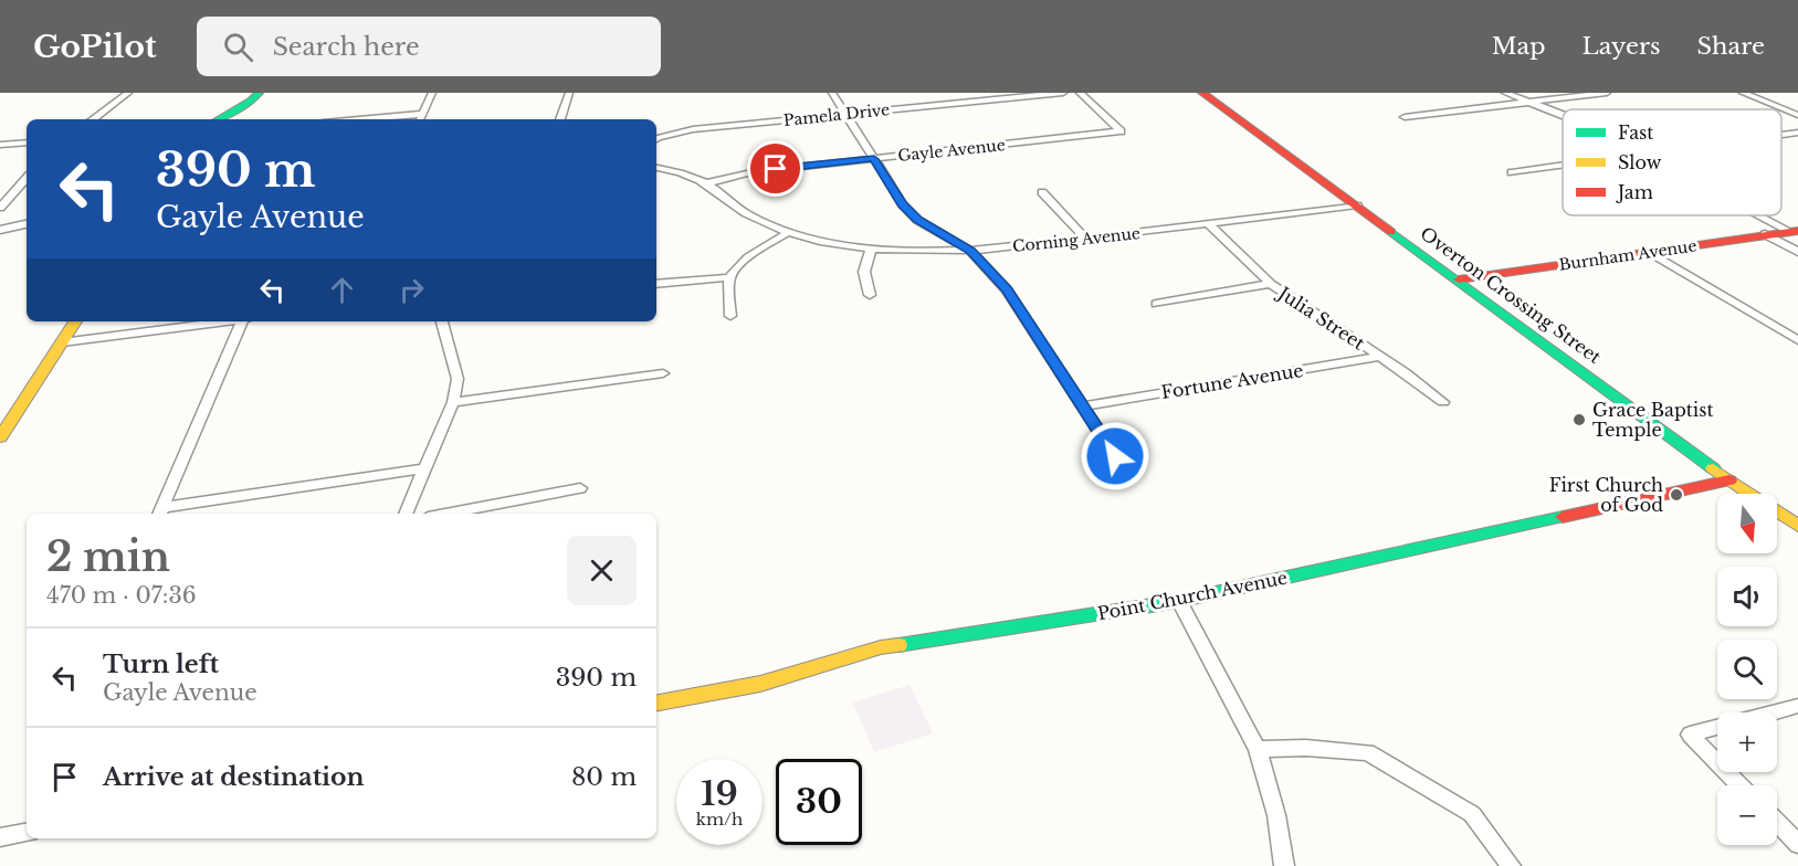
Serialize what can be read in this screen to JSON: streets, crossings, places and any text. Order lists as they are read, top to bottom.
{
  "streets": {
    "street": [
      "Pamela Drive",
      "Gayle Avenue",
      "Corning Avenue",
      "Burnham Avenue",
      "Overton Crossing Street",
      "Julia Street",
      "Fortune Avenue",
      "Point Church Avenue"
    ]
  },
  "crossings": [
    ["Gayle Avenue", "Corning Avenue"],
    ["Corning Avenue", "Overton Crossing Street"],
    ["Corning Avenue", "Julia Street"],
    ["Burnham Avenue", "Overton Crossing Street"],
    ["Overton Crossing Street", "Point Church Avenue"],
    ["Julia Street", "Fortune Avenue"]
  ],
  "places": ["Grace Baptist Temple", "First Church of God"],
  "legend": ["Fast", "Slow", "Jam"],
  "north": "bottom",
  "page": {
    "header": "GoPilot",
    "search": "Search here",
    "nav": ["Map", "Layers", "Share"],
    "turn": ["390 m", "Gayle Avenue"],
    "map_buttons": ["+", "−"],
    "heading": ["2 min", "470 m · 07:36"],
    "list": [
      {
        "name": "Turn left",
        "note": "Gayle Avenue",
        "value": "390 m"
      },
      {
        "name": "Arrive at destination",
        "value": "80 m"
      }
    ],
    "speed": "19 km/h",
    "limit": "30"
  }
}
